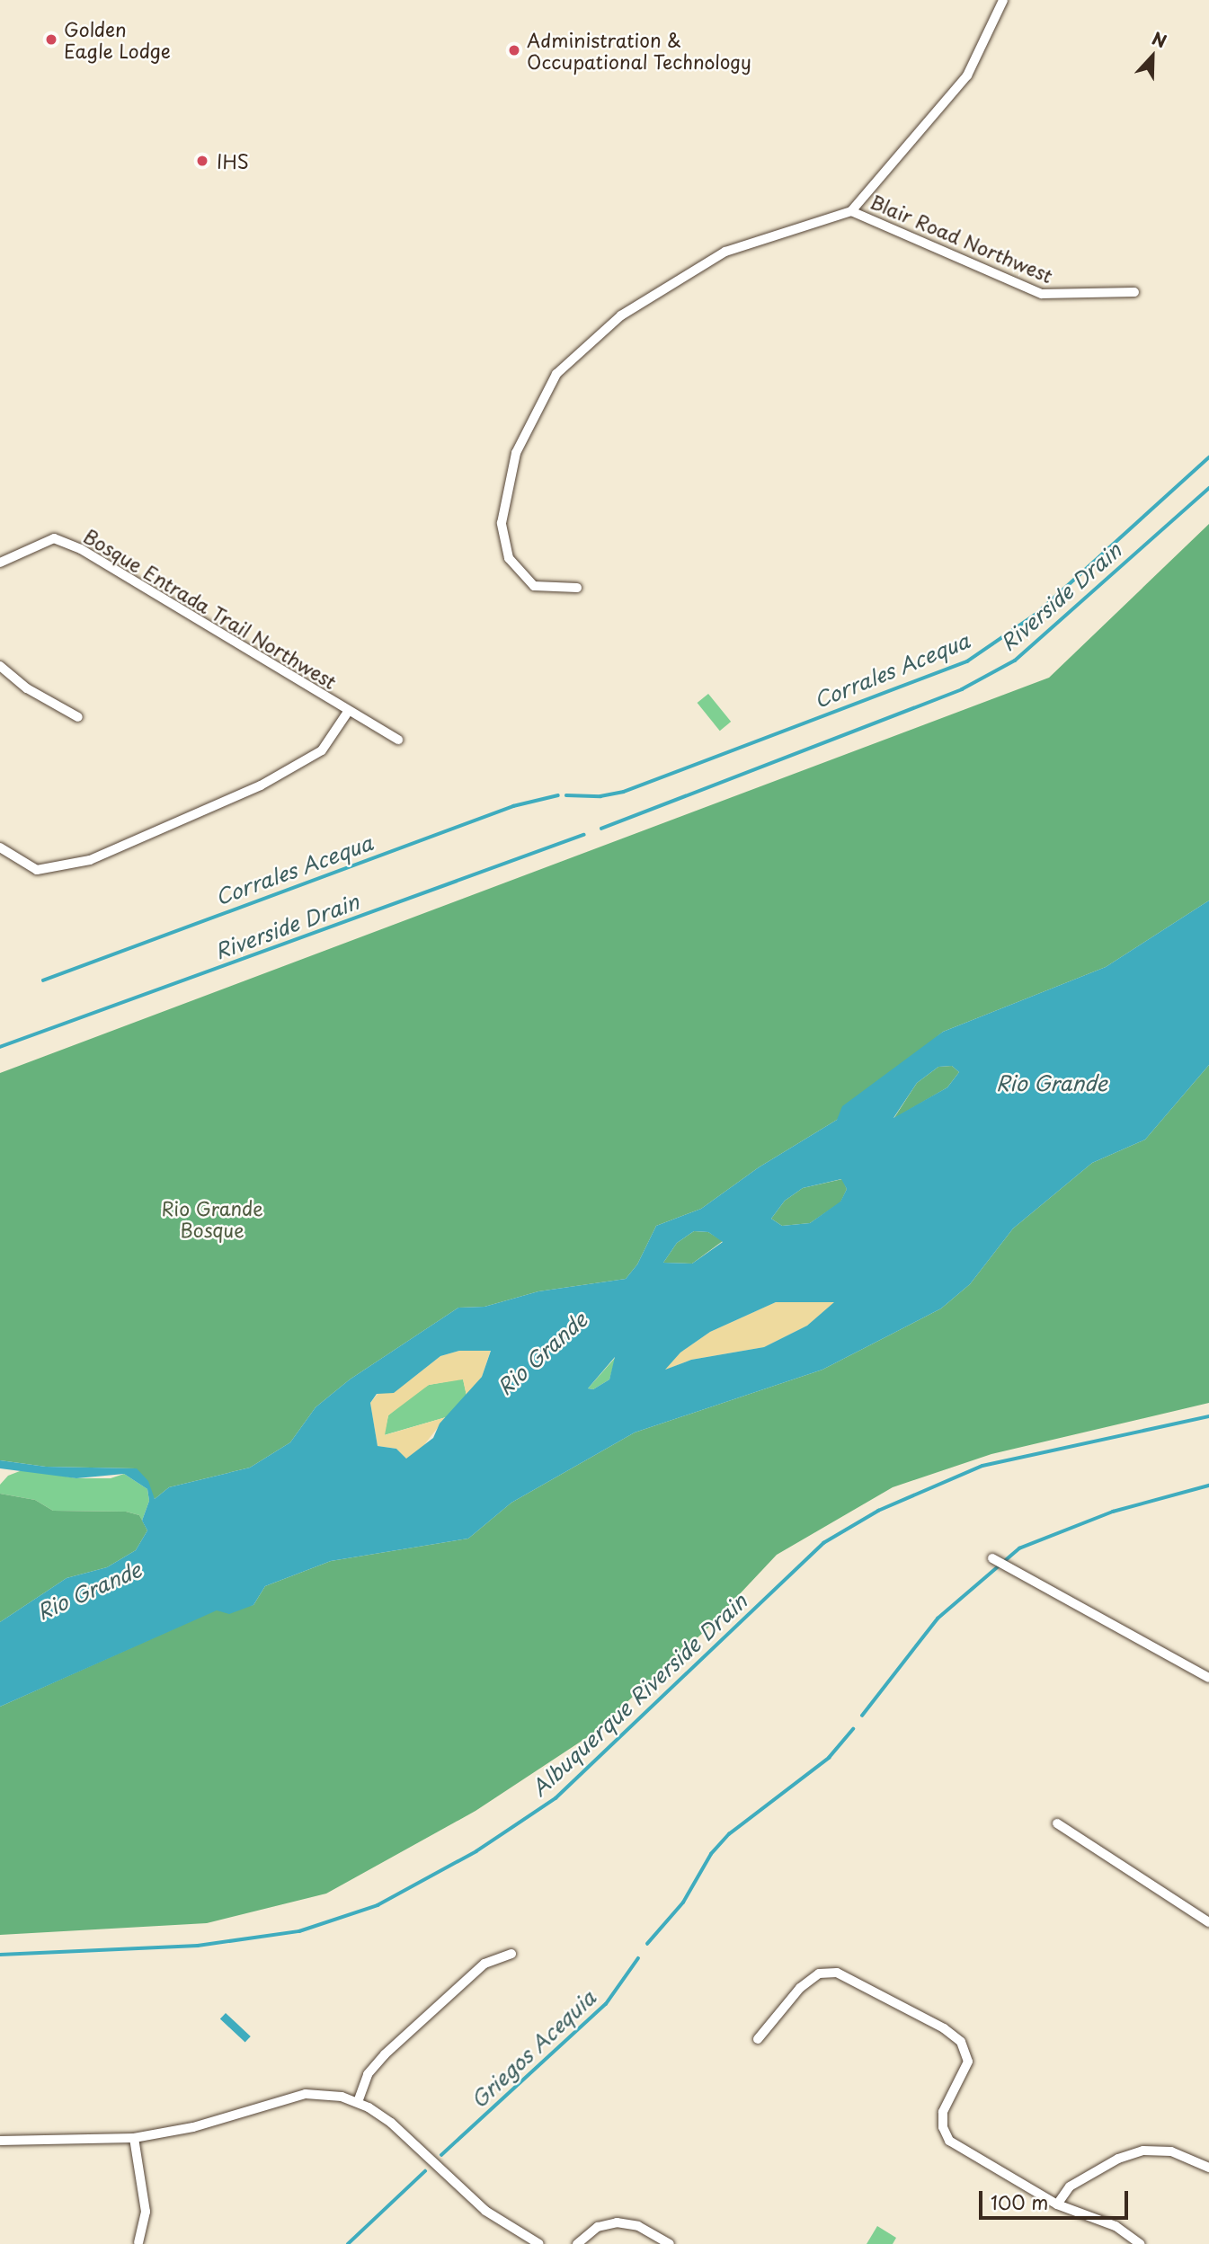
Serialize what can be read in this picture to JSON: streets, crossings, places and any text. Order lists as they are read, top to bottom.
{
  "streets": {
    "street": ["Blair Road Northwest", "Bosque Entrada Trail Northwest"]
  },
  "water": [
    "Riverside Drain",
    "Corrales Acequa",
    "Rio Grande",
    "Albuquerque Riverside Drain",
    "Griegos Acequia"
  ],
  "parks": ["Rio Grande Bosque"],
  "places": ["Golden Eagle Lodge", "Administration & Occupational Technology", "IHS"],
  "scale_bar": "100 m",
  "north": "top"
}
